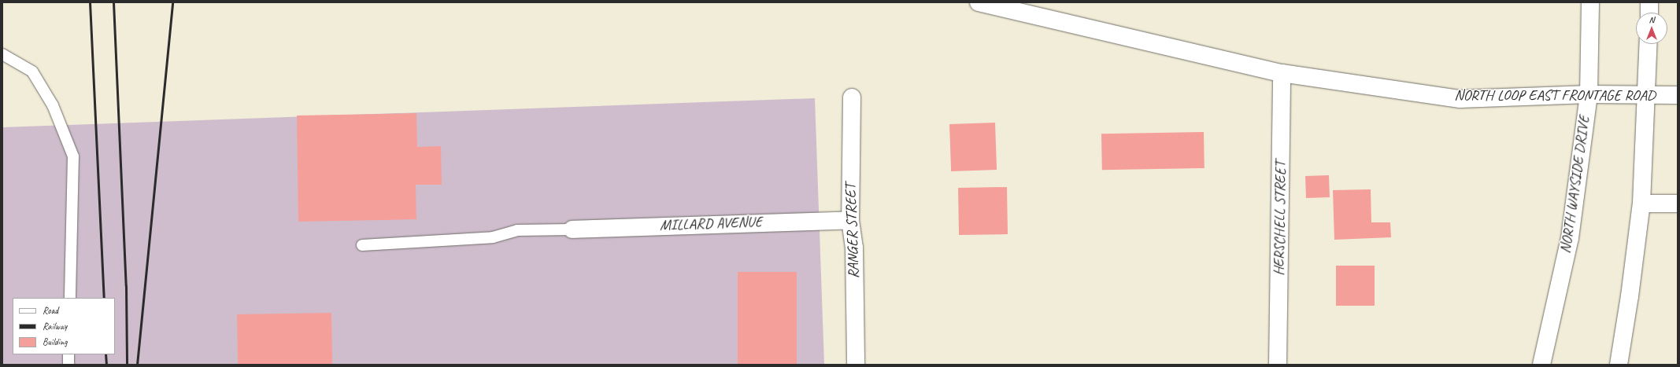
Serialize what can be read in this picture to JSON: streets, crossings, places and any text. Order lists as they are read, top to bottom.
{
  "streets": {
    "main road": [
      "NORTH LOOP EAST FRONTAGE ROAD",
      "NORTH WAYSIDE DRIVE",
      "HERSCHELL STREET",
      "MILLARD AVENUE",
      "RANGER STREET"
    ]
  },
  "crossings": [
    ["NORTH LOOP EAST FRONTAGE ROAD", "NORTH WAYSIDE DRIVE"],
    ["NORTH LOOP EAST FRONTAGE ROAD", "HERSCHELL STREET"],
    ["MILLARD AVENUE", "RANGER STREET"]
  ],
  "legend": ["Road", "Railway", "Building"],
  "north": "top"
}
